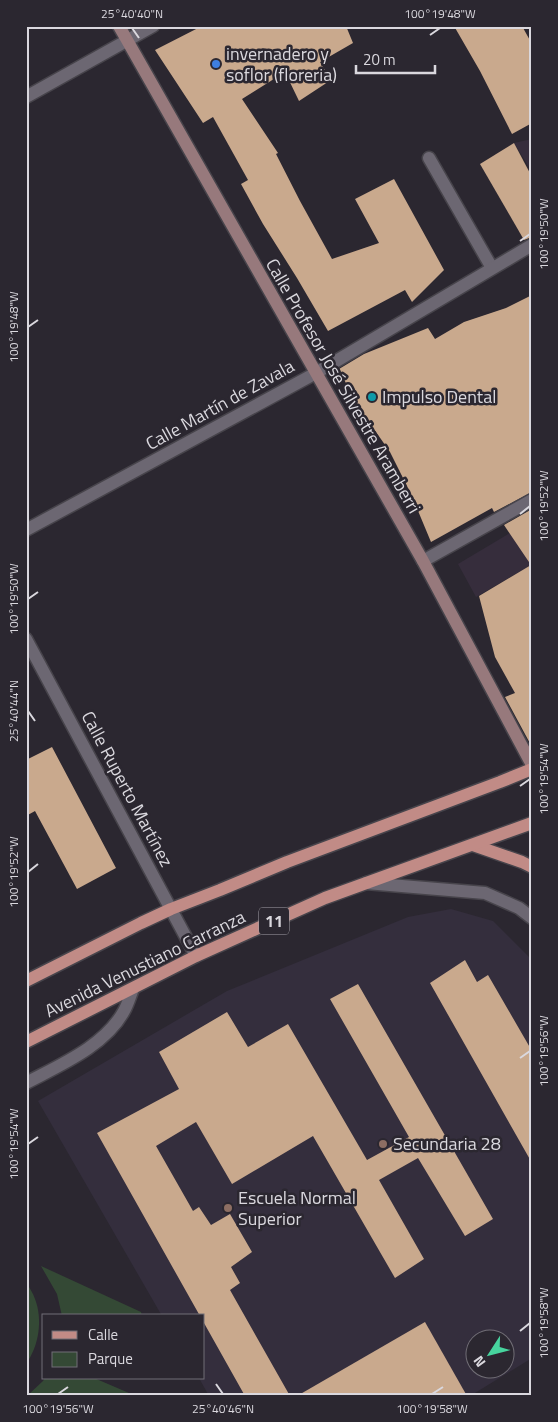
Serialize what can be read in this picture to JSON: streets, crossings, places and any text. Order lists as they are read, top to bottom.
{
  "streets": {
    "main road": ["Calle Profesor José Silvestre Aramberri", "11", "Avenida Venustiano Carranza"],
    "street": ["Calle Martín de Zavala", "Calle Ruperto Martínez"]
  },
  "crossings": [
    ["Calle Profesor José Silvestre Aramberri", "Calle Martín de Zavala"],
    ["Calle Profesor José Silvestre Aramberri", "Avenida Venustiano Carranza"],
    ["Calle Ruperto Martínez", "Avenida Venustiano Carranza"]
  ],
  "places": [
    "invernadero y soflor (floreria)",
    "Impulso Dental",
    "Secundaria 28",
    "Escuela Normal Superior"
  ],
  "legend": ["Calle", "Parque"],
  "scale_bar": "20 m",
  "north": "bottom left",
  "coordinates": [
    "25°40'40\"N",
    "100°19'48\"W",
    "100°19'50\"W",
    "100°19'52\"W",
    "25°40'44\"N",
    "100°19'54\"W",
    "100°19'56\"W",
    "100°19'58\"W",
    "25°40'46\"N"
  ]
}
